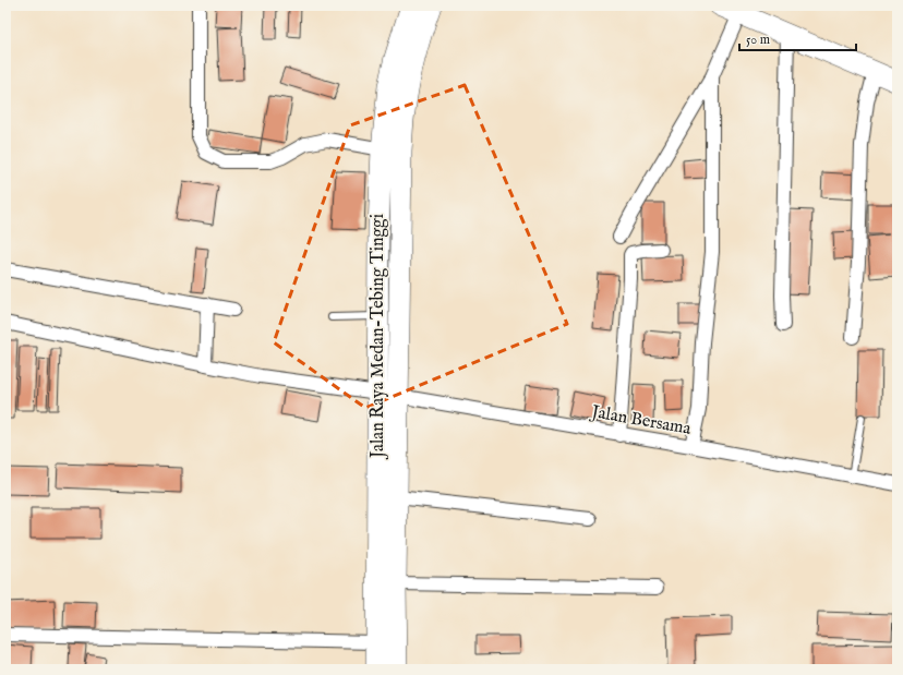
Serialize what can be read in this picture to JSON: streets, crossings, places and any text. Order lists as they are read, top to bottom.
{
  "streets": {
    "highway": ["Jalan Raya Medan-Tebing Tinggi"],
    "street": ["Jalan Bersama"]
  },
  "crossings": [
    ["Jalan Raya Medan-Tebing Tinggi", "Jalan Bersama"]
  ],
  "scale_bar": "50 m"
}
